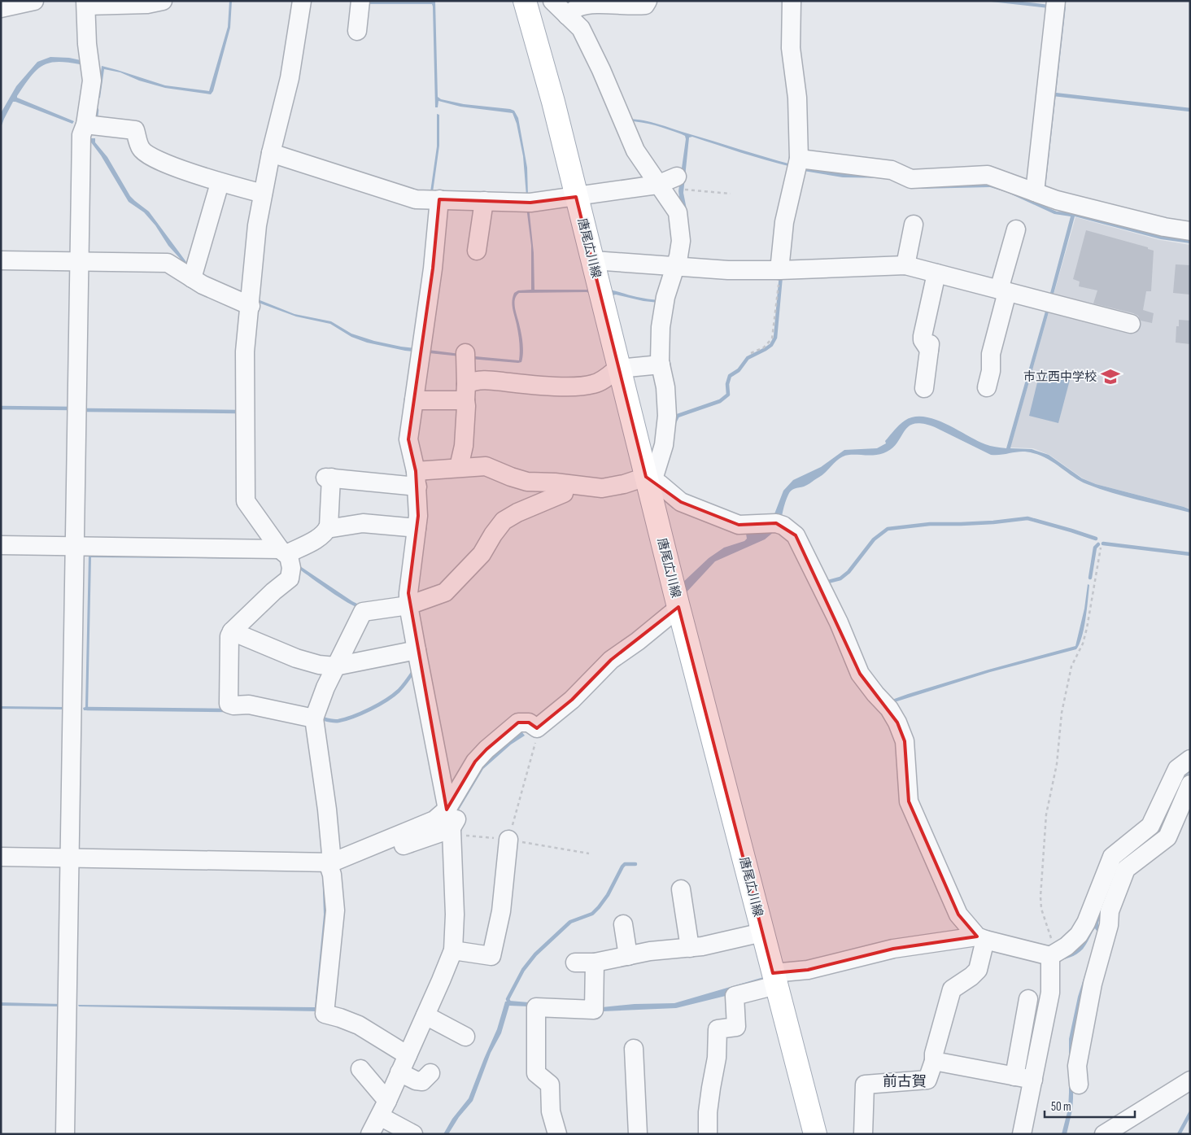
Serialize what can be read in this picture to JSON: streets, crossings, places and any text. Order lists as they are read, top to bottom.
{
  "streets": {
    "main road": ["唐尾広川線"]
  },
  "districts": ["前古賀"],
  "places": {
    "school or university": ["市立西中学校"]
  },
  "scale_bar": "50 m"
}
